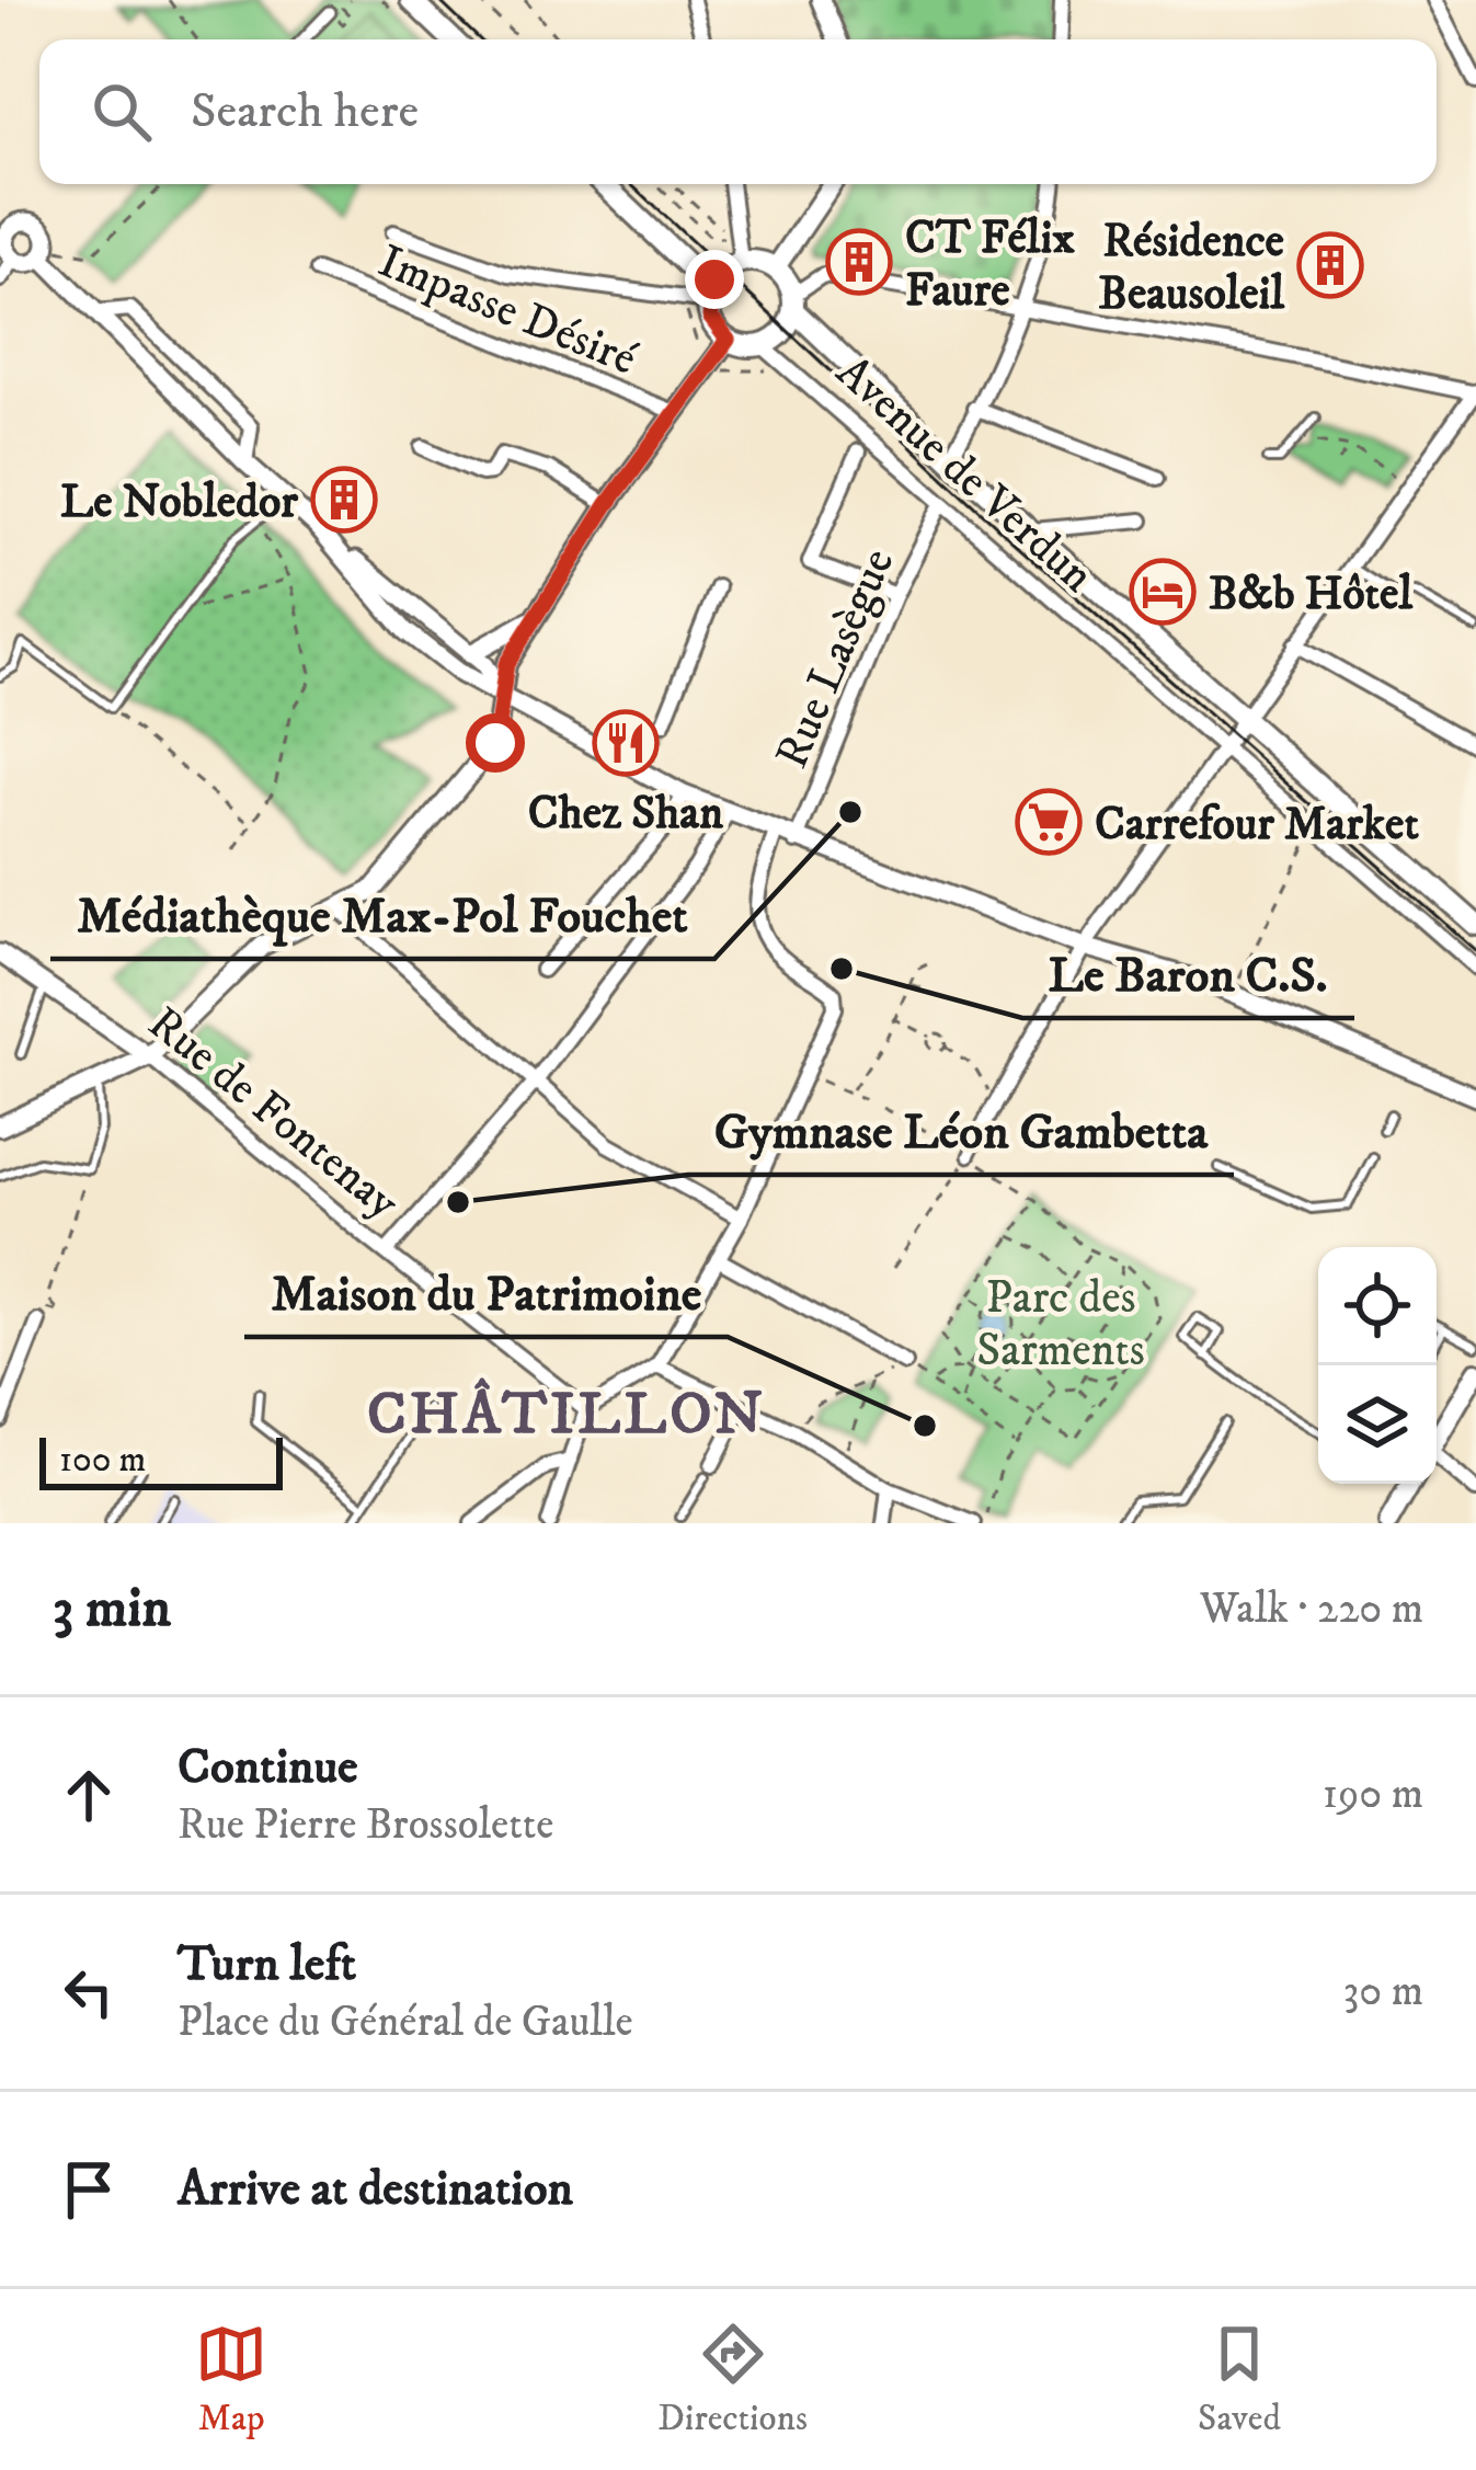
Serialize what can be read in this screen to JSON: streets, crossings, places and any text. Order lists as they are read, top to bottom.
{
  "streets": {
    "main road": ["Avenue de Verdun"],
    "street": ["Impasse Désiré", "Rue Lasègue", "Rue de Fontenay"]
  },
  "crossings": [
    ["Avenue de Verdun", "Rue Lasègue"]
  ],
  "districts": ["CHÂTILLON"],
  "parks": ["Parc des Sarments"],
  "places": {
    "building": ["CT Félix Faure", "Résidence Beausoleil", "Le Nobledor"],
    "hotel": ["B&b Hôtel"],
    "restaurant": ["Chez Shan"],
    "other": [
      "Médiathèque Max-Pol Fouchet",
      "Le Baron C.S.",
      "Gymnase Léon Gambetta",
      "Maison du Patrimoine"
    ],
    "supermarket": ["Carrefour Market"]
  },
  "scale_bar": "100 m",
  "page": {
    "search": "Search here",
    "scale": "100 m",
    "heading": ["3 min", "Walk · 220 m"],
    "list": [
      ["Continue", "Rue Pierre Brossolette", "190 m"],
      ["Turn left", "Place du Général de Gaulle", "30 m"],
      "Arrive at destination"
    ],
    "nav": ["Map", "Directions", "Saved"]
  }
}
